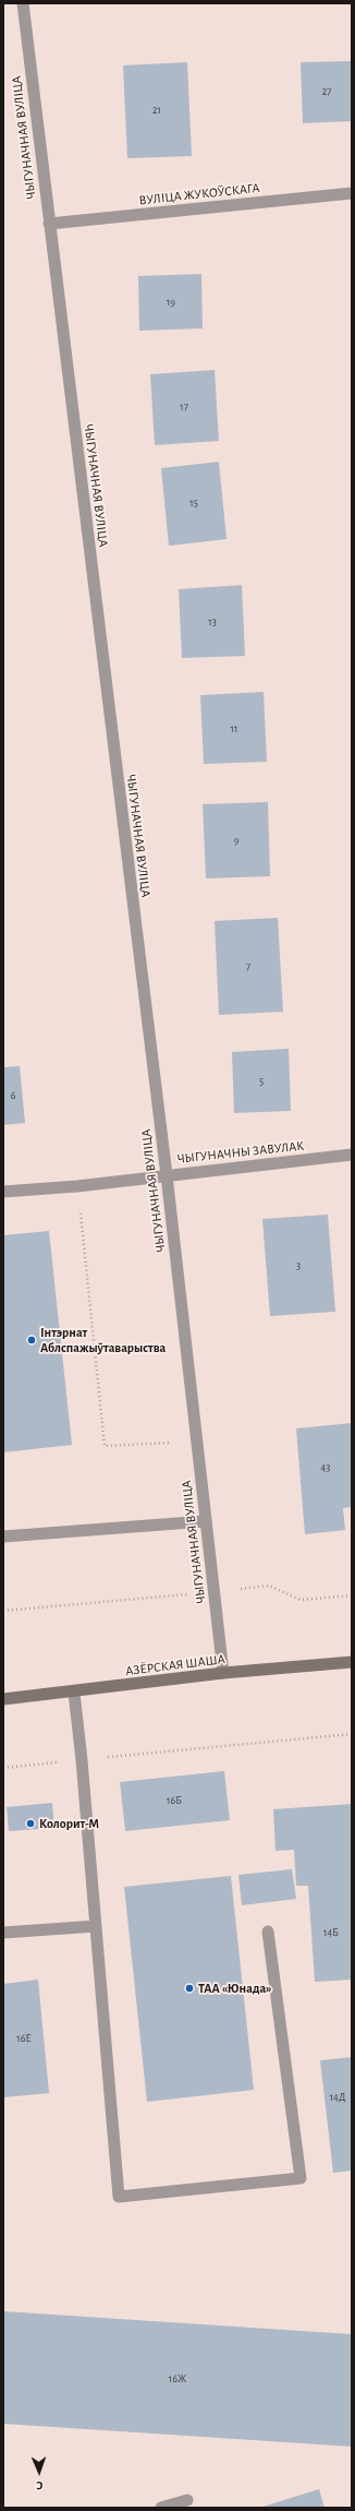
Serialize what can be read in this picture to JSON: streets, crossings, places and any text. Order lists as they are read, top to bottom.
{
  "streets": {
    "main road": ["АЗЁРСКАЯ ШАША"],
    "street": ["ЧЫГУНАЧНАЯ ВУЛІЦА", "ВУЛІЦА ЖУКОЎСКАГА", "ЧЫГУНАЧНЫ ЗАВУЛАК"]
  },
  "crossings": [
    ["ЧЫГУНАЧНАЯ ВУЛІЦА", "ВУЛІЦА ЖУКОЎСКАГА"],
    ["ЧЫГУНАЧНАЯ ВУЛІЦА", "ЧЫГУНАЧНЫ ЗАВУЛАК"],
    ["ЧЫГУНАЧНАЯ ВУЛІЦА", "АЗЁРСКАЯ ШАША"]
  ],
  "places": ["Інтэрнат Аблспажыўтаварыства", "Колорит-М", "ТАА «Юнада»"],
  "house_numbers": [
    "27",
    "21",
    "19",
    "17",
    "15",
    "13",
    "11",
    "9",
    "7",
    "5",
    "6",
    "3",
    "43",
    "16Б",
    "14Б",
    "16Е",
    "14Д",
    "16Ж"
  ],
  "north": "bottom"
}
